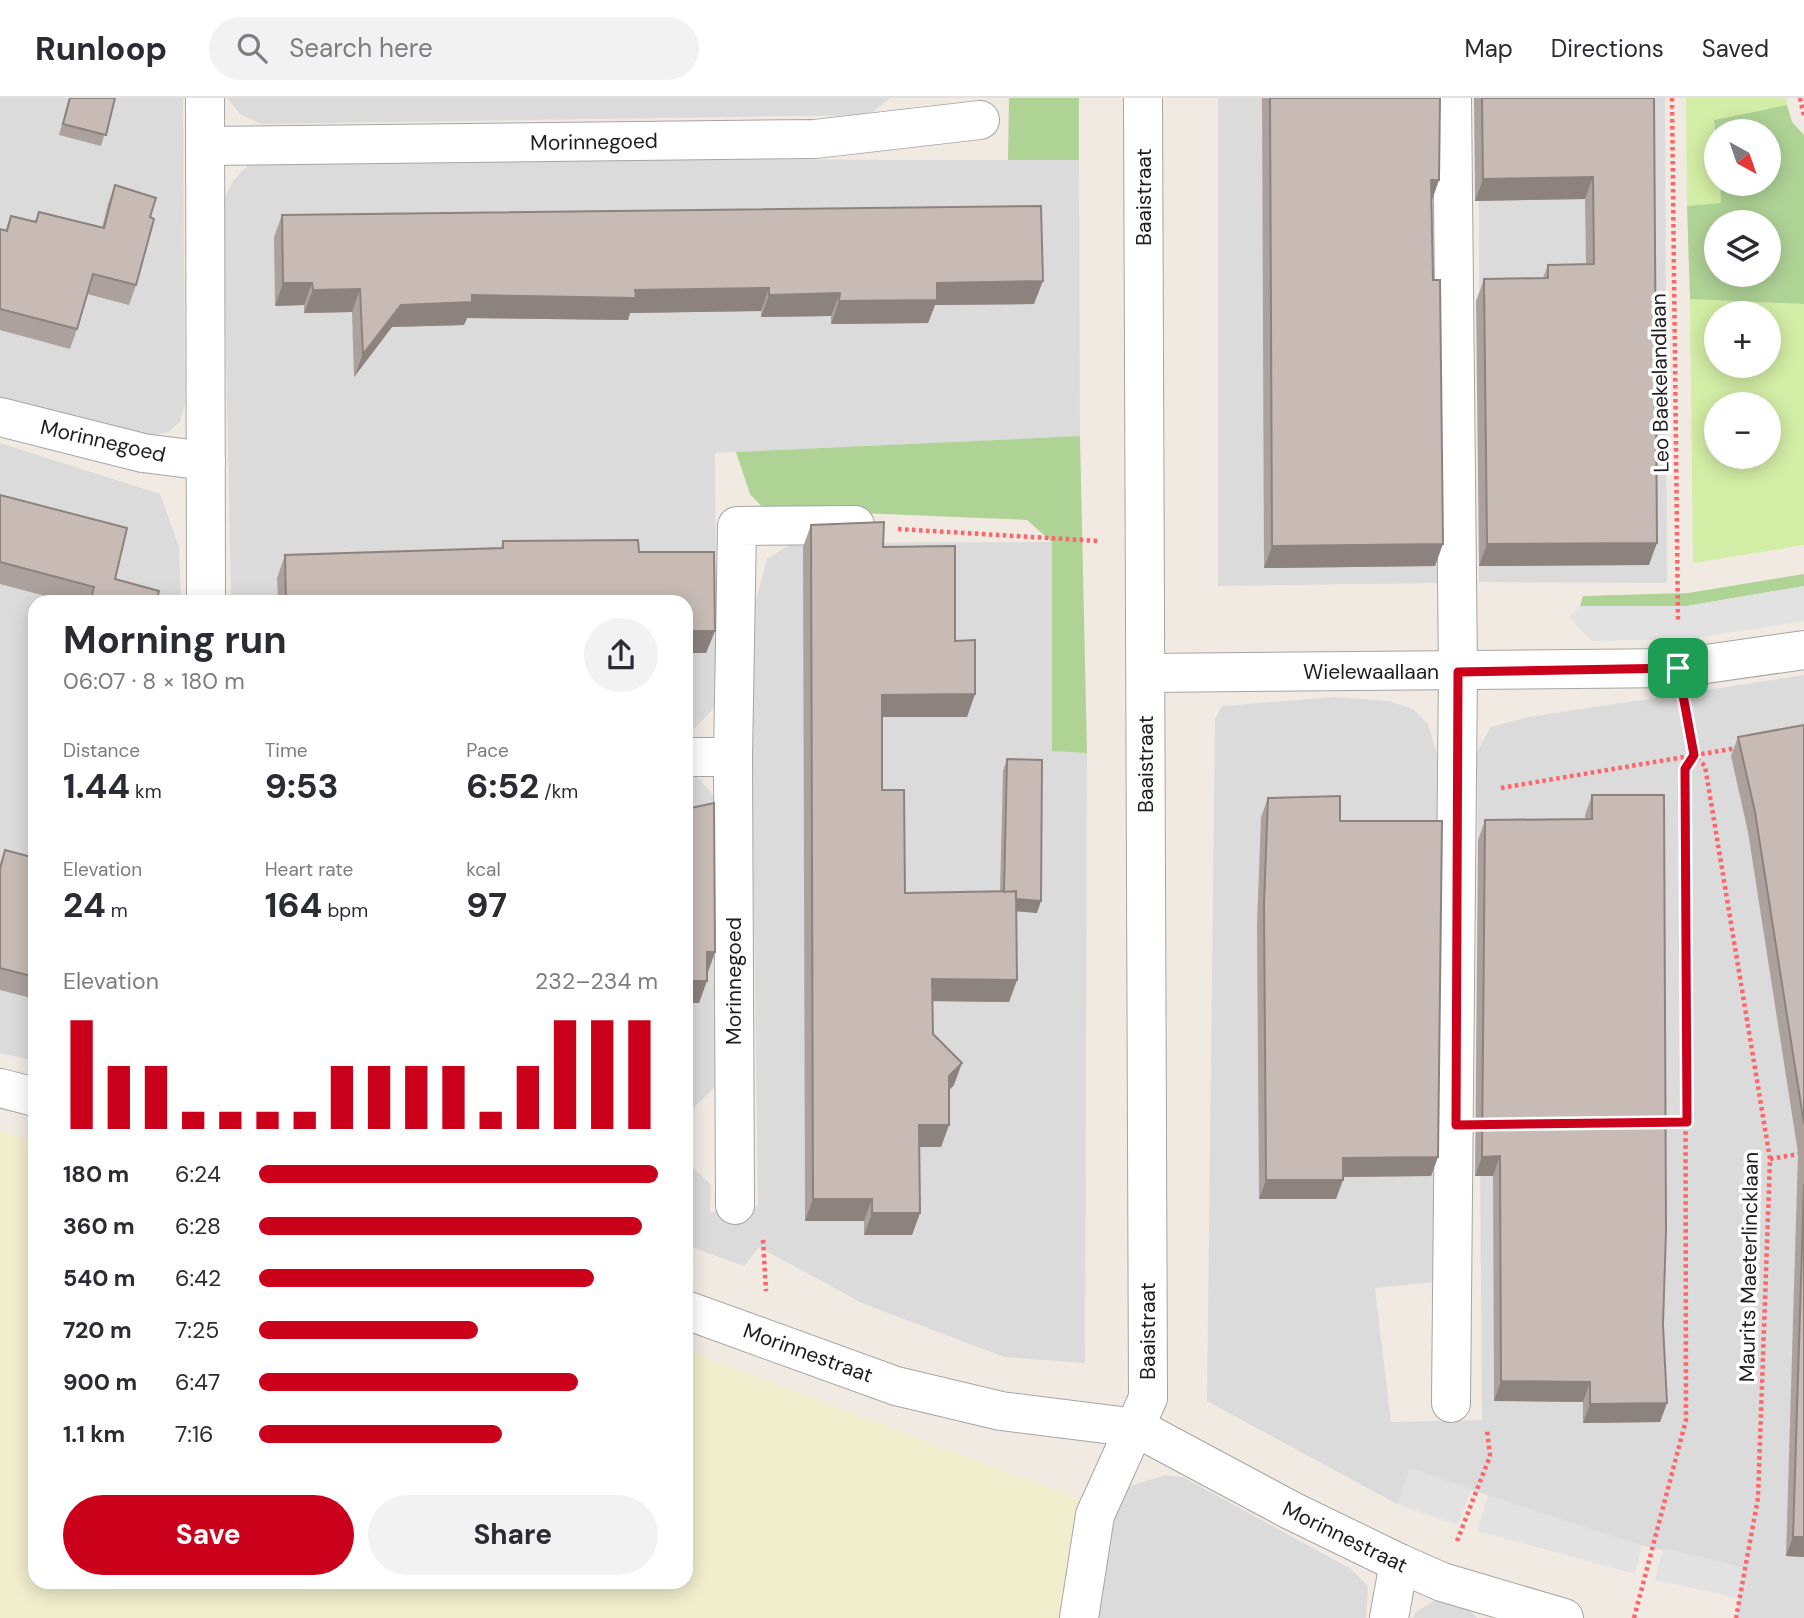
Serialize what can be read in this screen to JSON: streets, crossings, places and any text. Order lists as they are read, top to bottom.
{
  "streets": {
    "street": [
      "Morinnegoed",
      "Baaistraat",
      "Wielewaallaan",
      "Morinnestraat"
    ],
    "path": ["Leo Baekelandlaan", "Maurits Maeterlincklaan"]
  },
  "crossings": [
    ["Baaistraat", "Wielewaallaan"],
    ["Baaistraat", "Morinnestraat"],
    ["Leo Baekelandlaan", "Wielewaallaan"],
    ["Leo Baekelandlaan", "Maurits Maeterlincklaan"],
    ["Wielewaallaan", "Maurits Maeterlincklaan"]
  ],
  "north": "bottom right",
  "page": {
    "header": "Runloop",
    "search": "Search here",
    "nav": ["Map", "Directions", "Saved"],
    "map_buttons": ["+", "−"],
    "heading": ["Morning run", "06:07 · 8 × 180 m"],
    "stats": [
      ["Distance", "1.44 km"],
      ["Time", "9:53"],
      ["Pace", "6:52 /km"],
      ["Elevation", "24 m"],
      ["Heart rate", "164 bpm"],
      ["kcal", "97"]
    ],
    "chart": ["Elevation", "232–234 m"],
    "list": [
      {
        "name": "180 m",
        "note": "6:24"
      },
      {
        "name": "360 m",
        "note": "6:28"
      },
      {
        "name": "540 m",
        "note": "6:42"
      },
      {
        "name": "720 m",
        "note": "7:25"
      },
      {
        "name": "900 m",
        "note": "6:47"
      },
      {
        "name": "1.1 km",
        "note": "7:16"
      }
    ],
    "buttons": ["Save", "Share"]
  }
}
